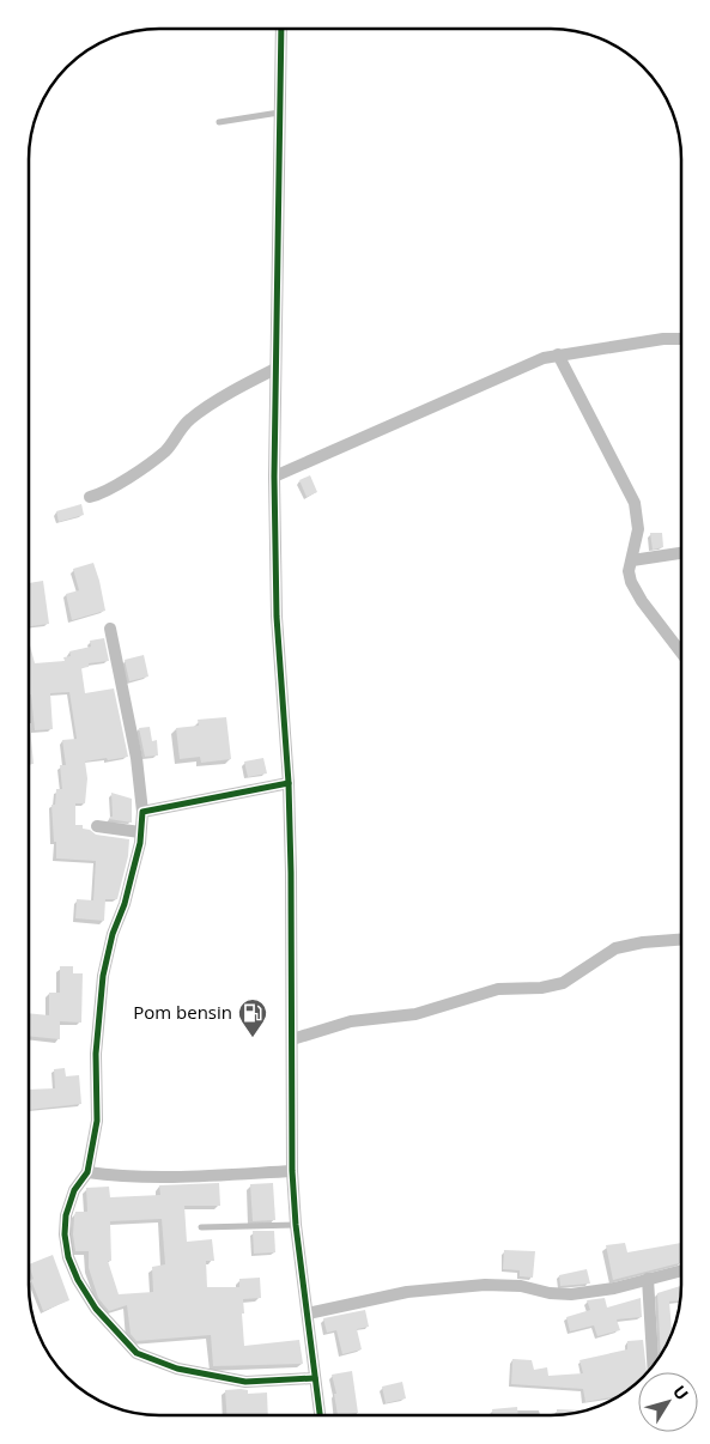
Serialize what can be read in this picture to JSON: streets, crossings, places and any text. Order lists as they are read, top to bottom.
{
  "places": {
    "fuel station": ["Pom bensin"]
  },
  "north": "top right"
}
